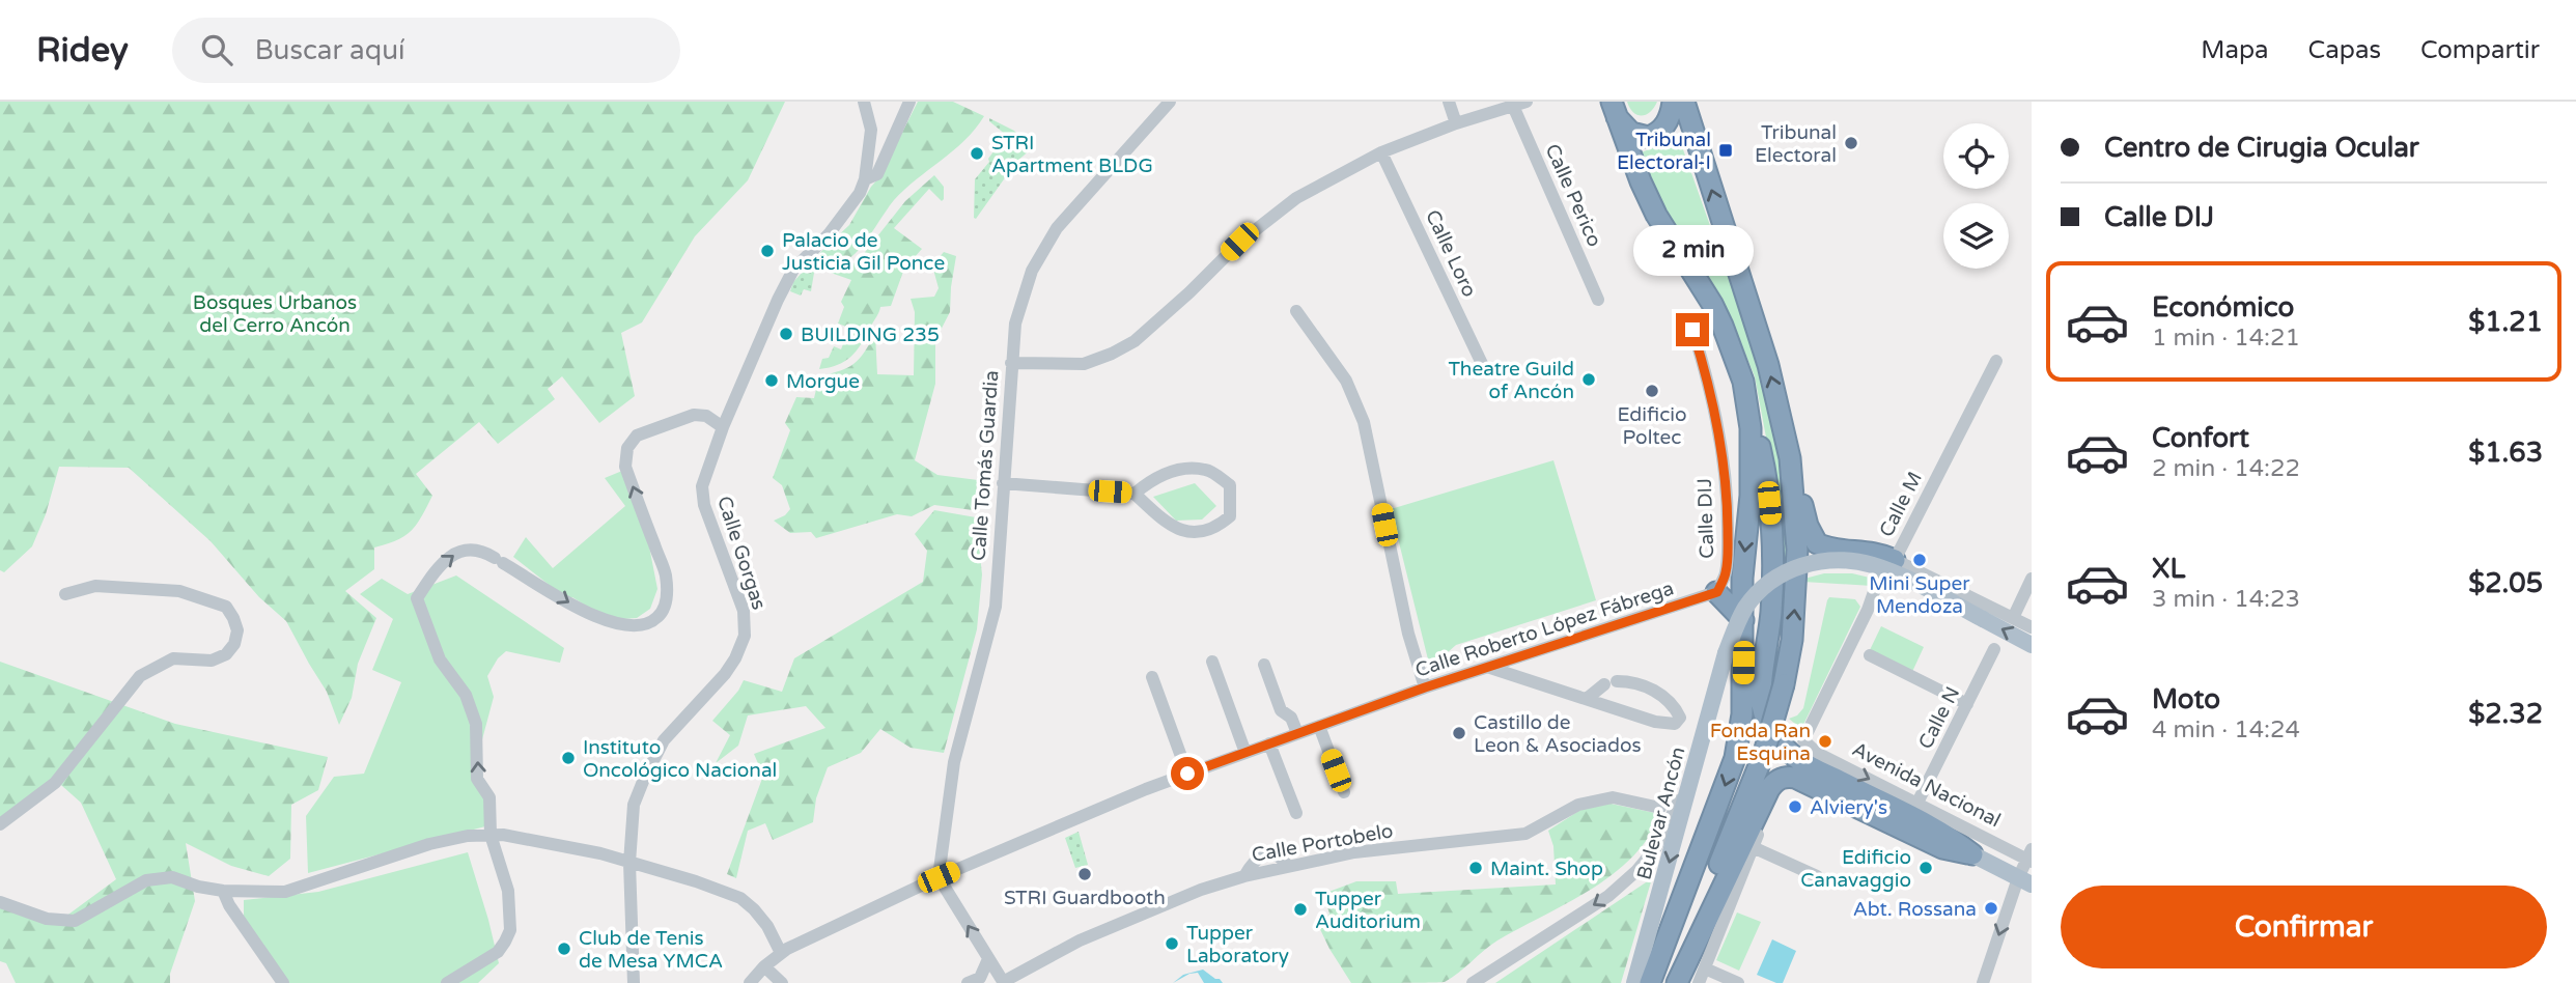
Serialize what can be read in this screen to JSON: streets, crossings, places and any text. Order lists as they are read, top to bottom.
{
  "streets": {
    "main road": ["Bulevar Ancón"],
    "street": [
      "Calle Perico",
      "Calle Loro",
      "Calle Tomás Guardia",
      "Calle M",
      "Calle DIJ",
      "Calle Gorgas",
      "Calle Roberto López Fábrega",
      "Calle N",
      "Avenida Nacional",
      "Calle Portobelo"
    ]
  },
  "crossings": [
    ["Calle Tomás Guardia", "Calle Roberto López Fábrega"],
    ["Calle M", "Avenida Nacional"],
    ["Calle DIJ", "Calle Roberto López Fábrega"],
    ["Calle N", "Avenida Nacional"]
  ],
  "parks": ["Bosques Urbanos del Cerro Ancón"],
  "places": {
    "other": [
      "Tribunal Electoral",
      "STRI Apartment BLDG",
      "Palacio de Justicia Gil Ponce",
      "BUILDING 235",
      "Theatre Guild of Ancón",
      "Morgue",
      "Edificio Poltec",
      "Mini Super Mendoza",
      "Castillo de Leon & Asociados",
      "Fonda Ran Esquina",
      "Instituto Oncológico Nacional",
      "Alviery's",
      "Maint. Shop",
      "Edificio Canavaggio",
      "STRI Guardbooth",
      "Abt. Rossana",
      "Tupper Auditorium",
      "Tupper Laboratory",
      "Club de Tenis de Mesa YMCA"
    ],
    "transit": ["Tribunal Electoral-I"]
  },
  "page": {
    "header": "Ridey",
    "search": "Buscar aquí",
    "nav": ["Mapa", "Capas", "Compartir"],
    "banner": ["Centro de Cirugia Ocular", "Calle DIJ"],
    "bubble": "2 min",
    "list": [
      {
        "name": "Económico",
        "note": "1 min · 14:21",
        "value": "$1.21"
      },
      {
        "name": "Confort",
        "note": "2 min · 14:22",
        "value": "$1.63"
      },
      {
        "name": "XL",
        "note": "3 min · 14:23",
        "value": "$2.05"
      },
      {
        "name": "Moto",
        "note": "4 min · 14:24",
        "value": "$2.32"
      }
    ],
    "buttons": "Confirmar"
  }
}
